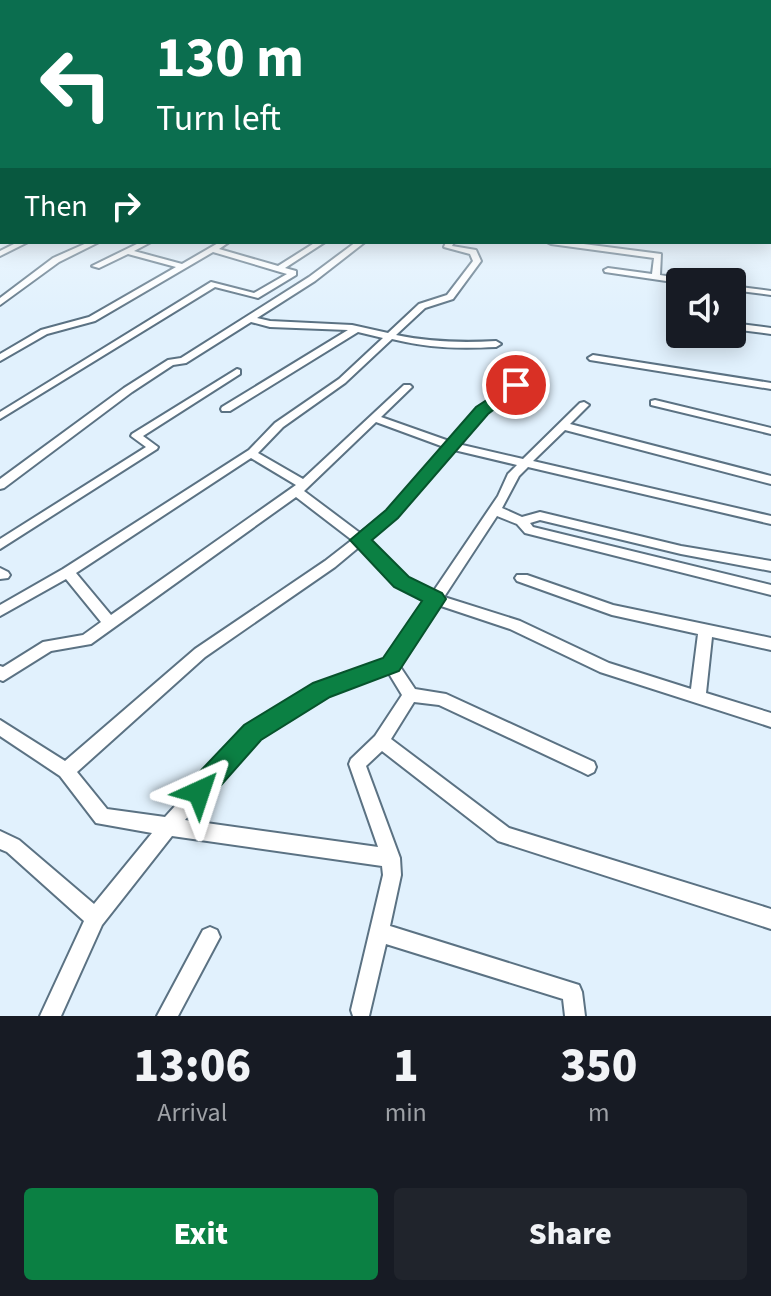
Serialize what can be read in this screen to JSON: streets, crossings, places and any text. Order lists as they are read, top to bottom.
{
  "page": {
    "turn": ["130 m", "Turn left"],
    "then": "Then",
    "eta": [
      "13:06",
      "Arrival",
      "1",
      "min",
      "350",
      "m"
    ],
    "buttons": ["Exit", "Share"]
  }
}
